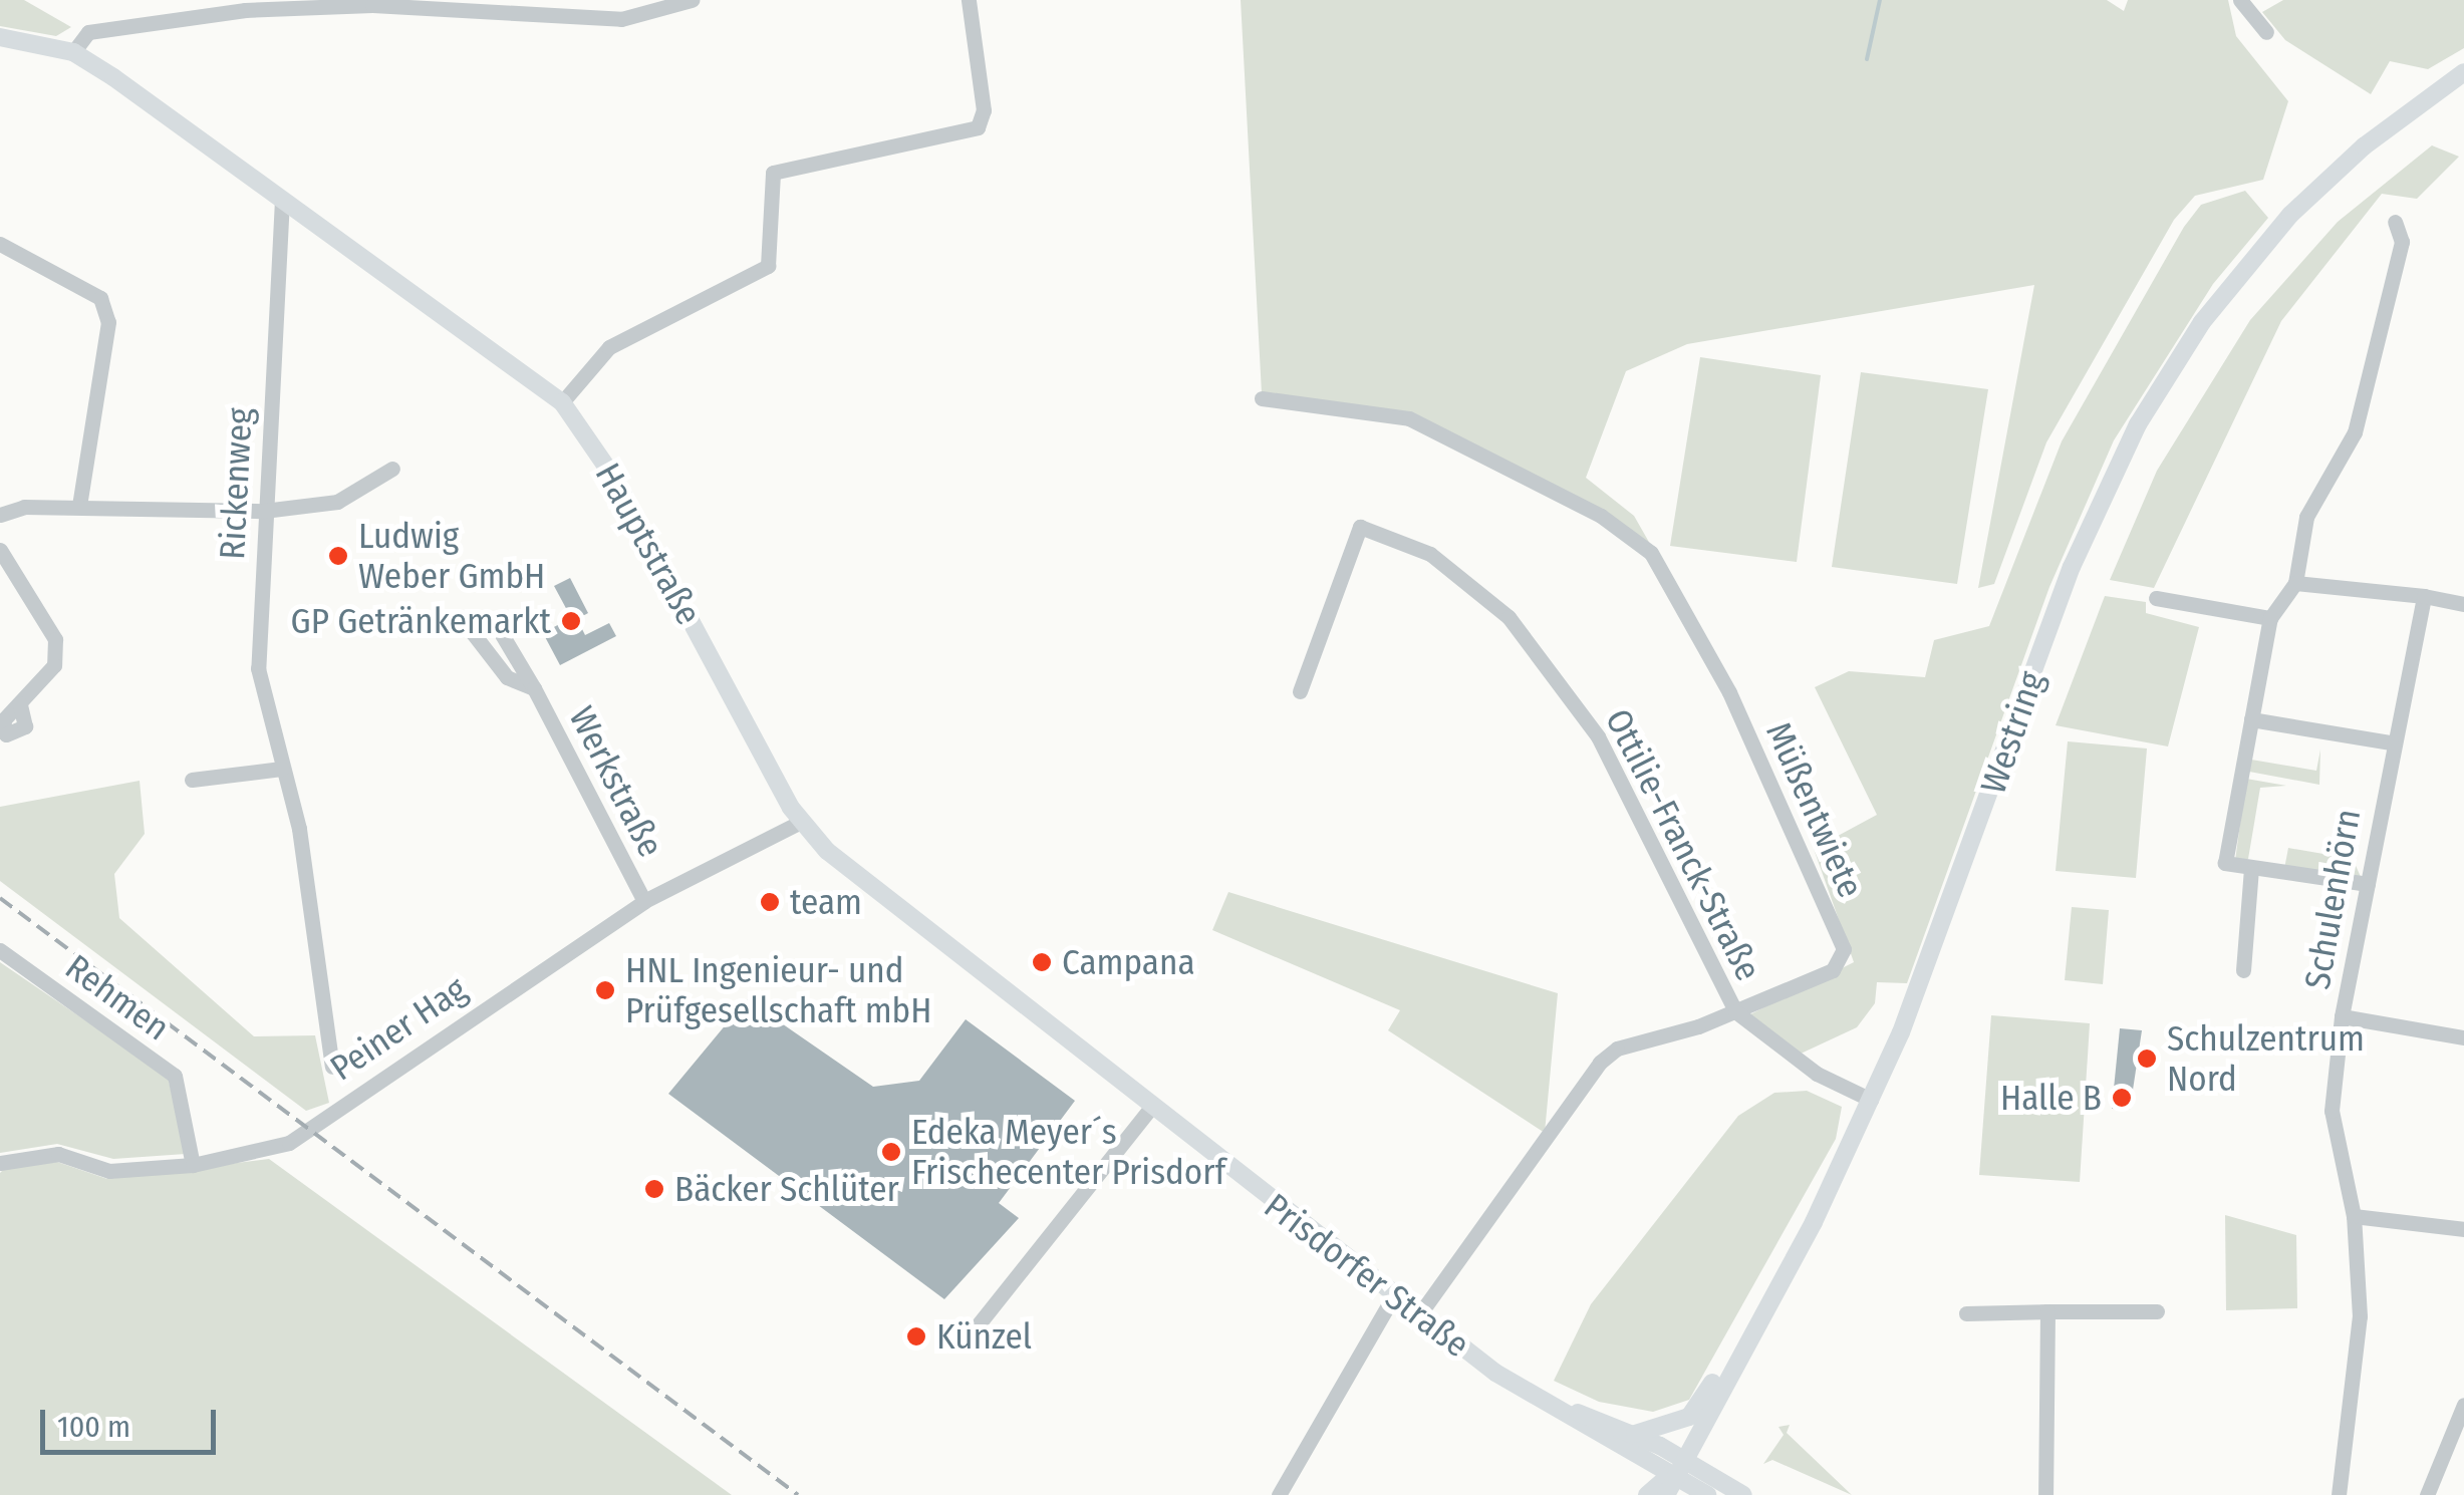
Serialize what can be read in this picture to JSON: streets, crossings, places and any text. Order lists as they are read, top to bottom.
{
  "streets": {
    "main road": ["Hauptstraße", "Westring", "Prisdorfer Straße"],
    "street": [
      "Rickenweg",
      "Werkstraße",
      "Müßentwiete",
      "Ottilie-Franck-Straße",
      "Schulenhörn",
      "Rehmen",
      "Peiner Hag"
    ]
  },
  "crossings": [
    ["Rickenweg", "Hauptstraße"],
    ["Hauptstraße", "Peiner Hag"],
    ["Hauptstraße", "Prisdorfer Straße"],
    ["Westring", "Ottilie-Franck-Straße"],
    ["Westring", "Prisdorfer Straße"],
    ["Werkstraße", "Peiner Hag"],
    ["Müßentwiete", "Ottilie-Franck-Straße"],
    ["Müßentwiete", "Prisdorfer Straße"],
    ["Rehmen", "Peiner Hag"]
  ],
  "places": [
    "Ludwig Weber GmbH",
    "GP Getränkemarkt",
    "team",
    "Campana",
    "HNL Ingenieur- und Prüfgesellschaft mbH",
    "Schulzentrum Nord",
    "Halle B",
    "Edeka Meyer´s Frischecenter Prisdorf",
    "Bäcker Schlüter",
    "Künzel"
  ],
  "scale_bar": "100 m"
}
